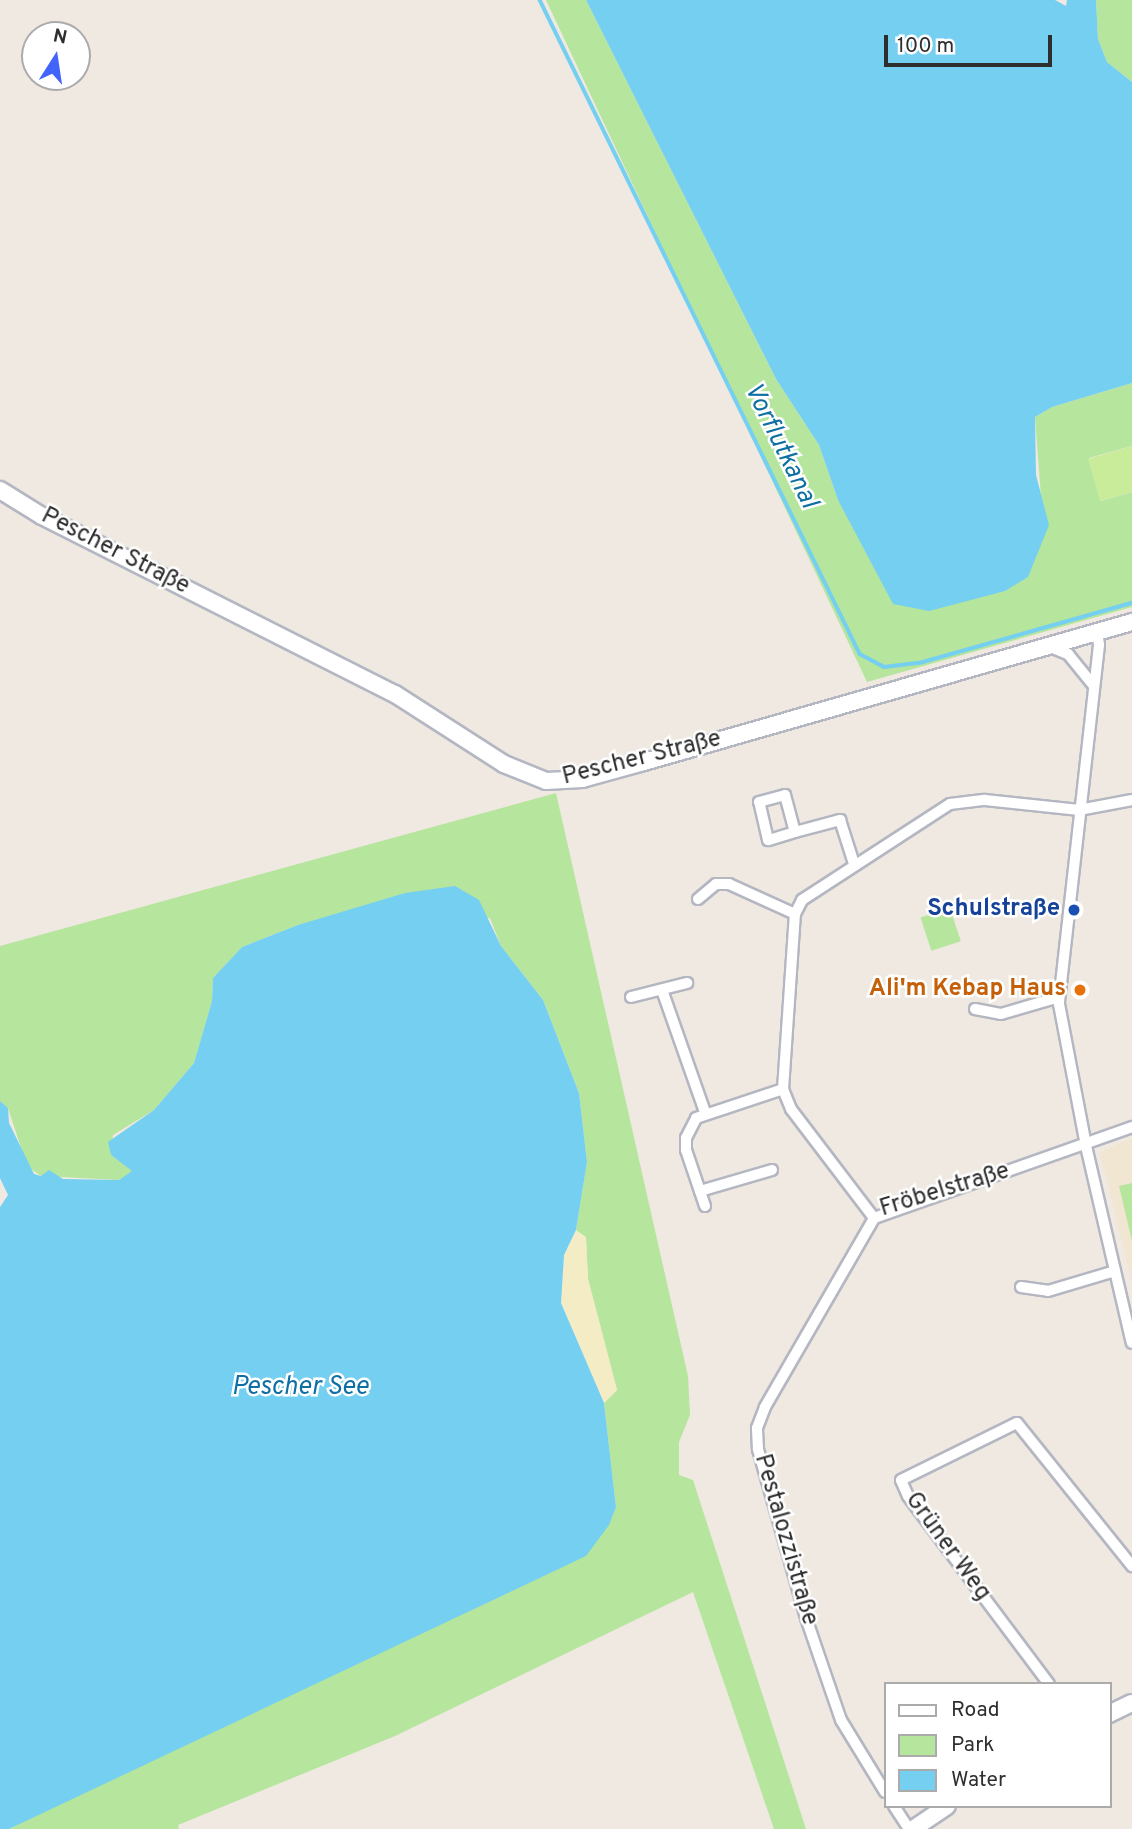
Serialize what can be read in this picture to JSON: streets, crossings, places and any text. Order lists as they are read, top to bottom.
{
  "streets": {
    "street": [
      "Pescher Straße",
      "Fröbelstraße",
      "Pestalozzistraße",
      "Grüner Weg"
    ]
  },
  "crossings": [
    ["Fröbelstraße", "Pestalozzistraße"]
  ],
  "water": ["Vorflutkanal", "Pescher See"],
  "places": ["Schulstraße", "Ali'm Kebap Haus"],
  "legend": ["Road", "Park", "Water"],
  "scale_bar": "100 m",
  "north": "top"
}
